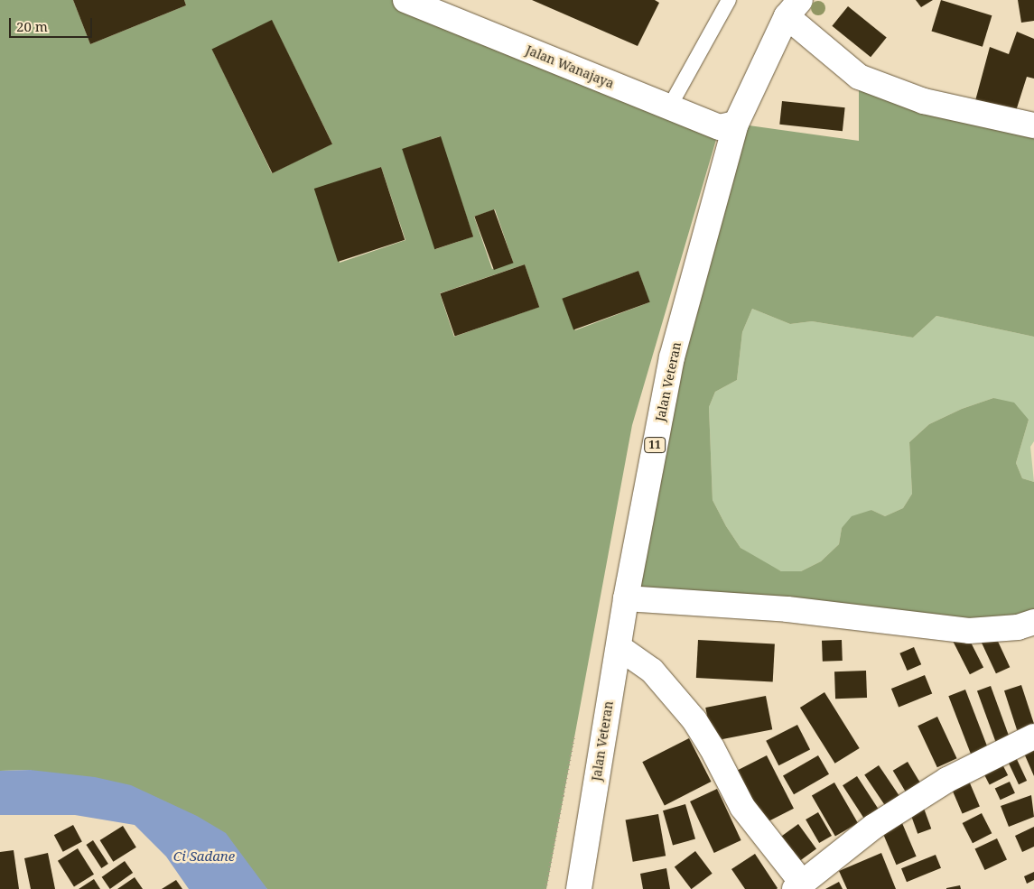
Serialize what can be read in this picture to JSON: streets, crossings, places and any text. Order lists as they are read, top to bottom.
{
  "streets": {
    "street": ["Jalan Wanajaya", "Jalan Veteran", "11"]
  },
  "crossings": [
    ["Jalan Wanajaya", "Jalan Veteran"]
  ],
  "water": ["Ci Sadane"],
  "scale_bar": "20 m"
}
